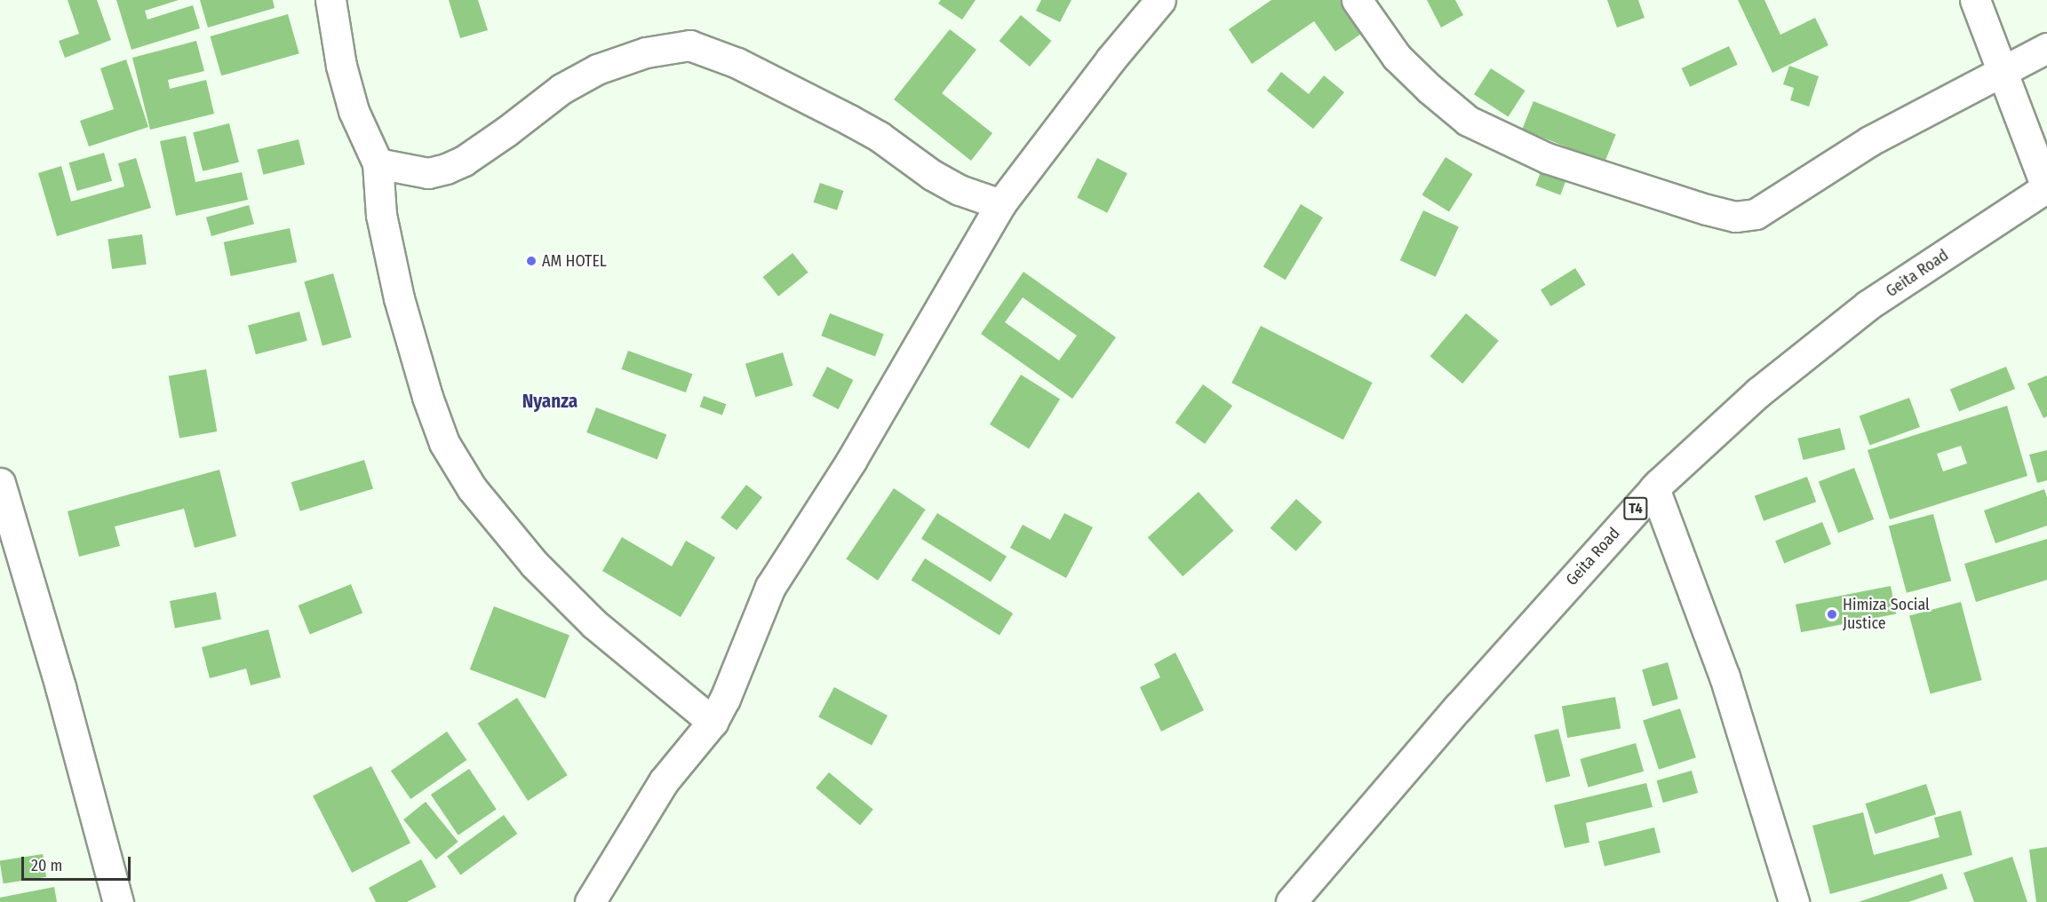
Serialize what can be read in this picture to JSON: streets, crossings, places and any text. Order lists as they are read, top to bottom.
{
  "streets": {
    "main road": ["Geita Road", "T4"]
  },
  "districts": ["Nyanza"],
  "places": ["AM HOTEL", "Himiza Social Justice"],
  "scale_bar": "20 m"
}
